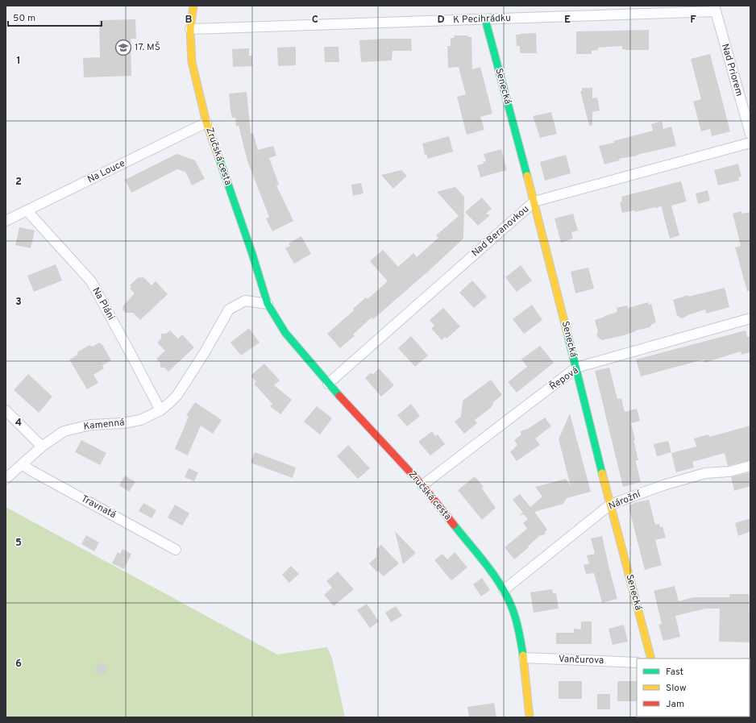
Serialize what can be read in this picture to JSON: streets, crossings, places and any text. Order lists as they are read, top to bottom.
{
  "streets": {
    "street": [
      "K Pecihrádku",
      "Nad Priorem",
      "Senecká",
      "Zručská cesta",
      "Na Louce",
      "Nad Beranovkou",
      "Na Pláni",
      "Řepová",
      "Kamenná",
      "Nárožní",
      "Travnatá",
      "Vančurova"
    ]
  },
  "crossings": [
    ["K Pecihrádku", "Nad Priorem"],
    ["K Pecihrádku", "Senecká"],
    ["K Pecihrádku", "Zručská cesta"],
    ["Senecká", "Nad Beranovkou"],
    ["Senecká", "Řepová"],
    ["Senecká", "Nárožní"],
    ["Zručská cesta", "Na Louce"],
    ["Zručská cesta", "Nad Beranovkou"],
    ["Zručská cesta", "Řepová"],
    ["Zručská cesta", "Nárožní"],
    ["Zručská cesta", "Vančurova"],
    ["Na Louce", "Na Pláni"],
    ["Na Pláni", "Kamenná"],
    ["Kamenná", "Travnatá"]
  ],
  "places": {
    "school or university": ["17. MŠ"]
  },
  "legend": ["Fast", "Slow", "Jam"],
  "scale_bar": "50 m",
  "grid": {
    "columns": [
      "B",
      "C",
      "D",
      "E",
      "F"
    ],
    "rows": [
      "1",
      "2",
      "3",
      "4",
      "5",
      "6"
    ]
  }
}
